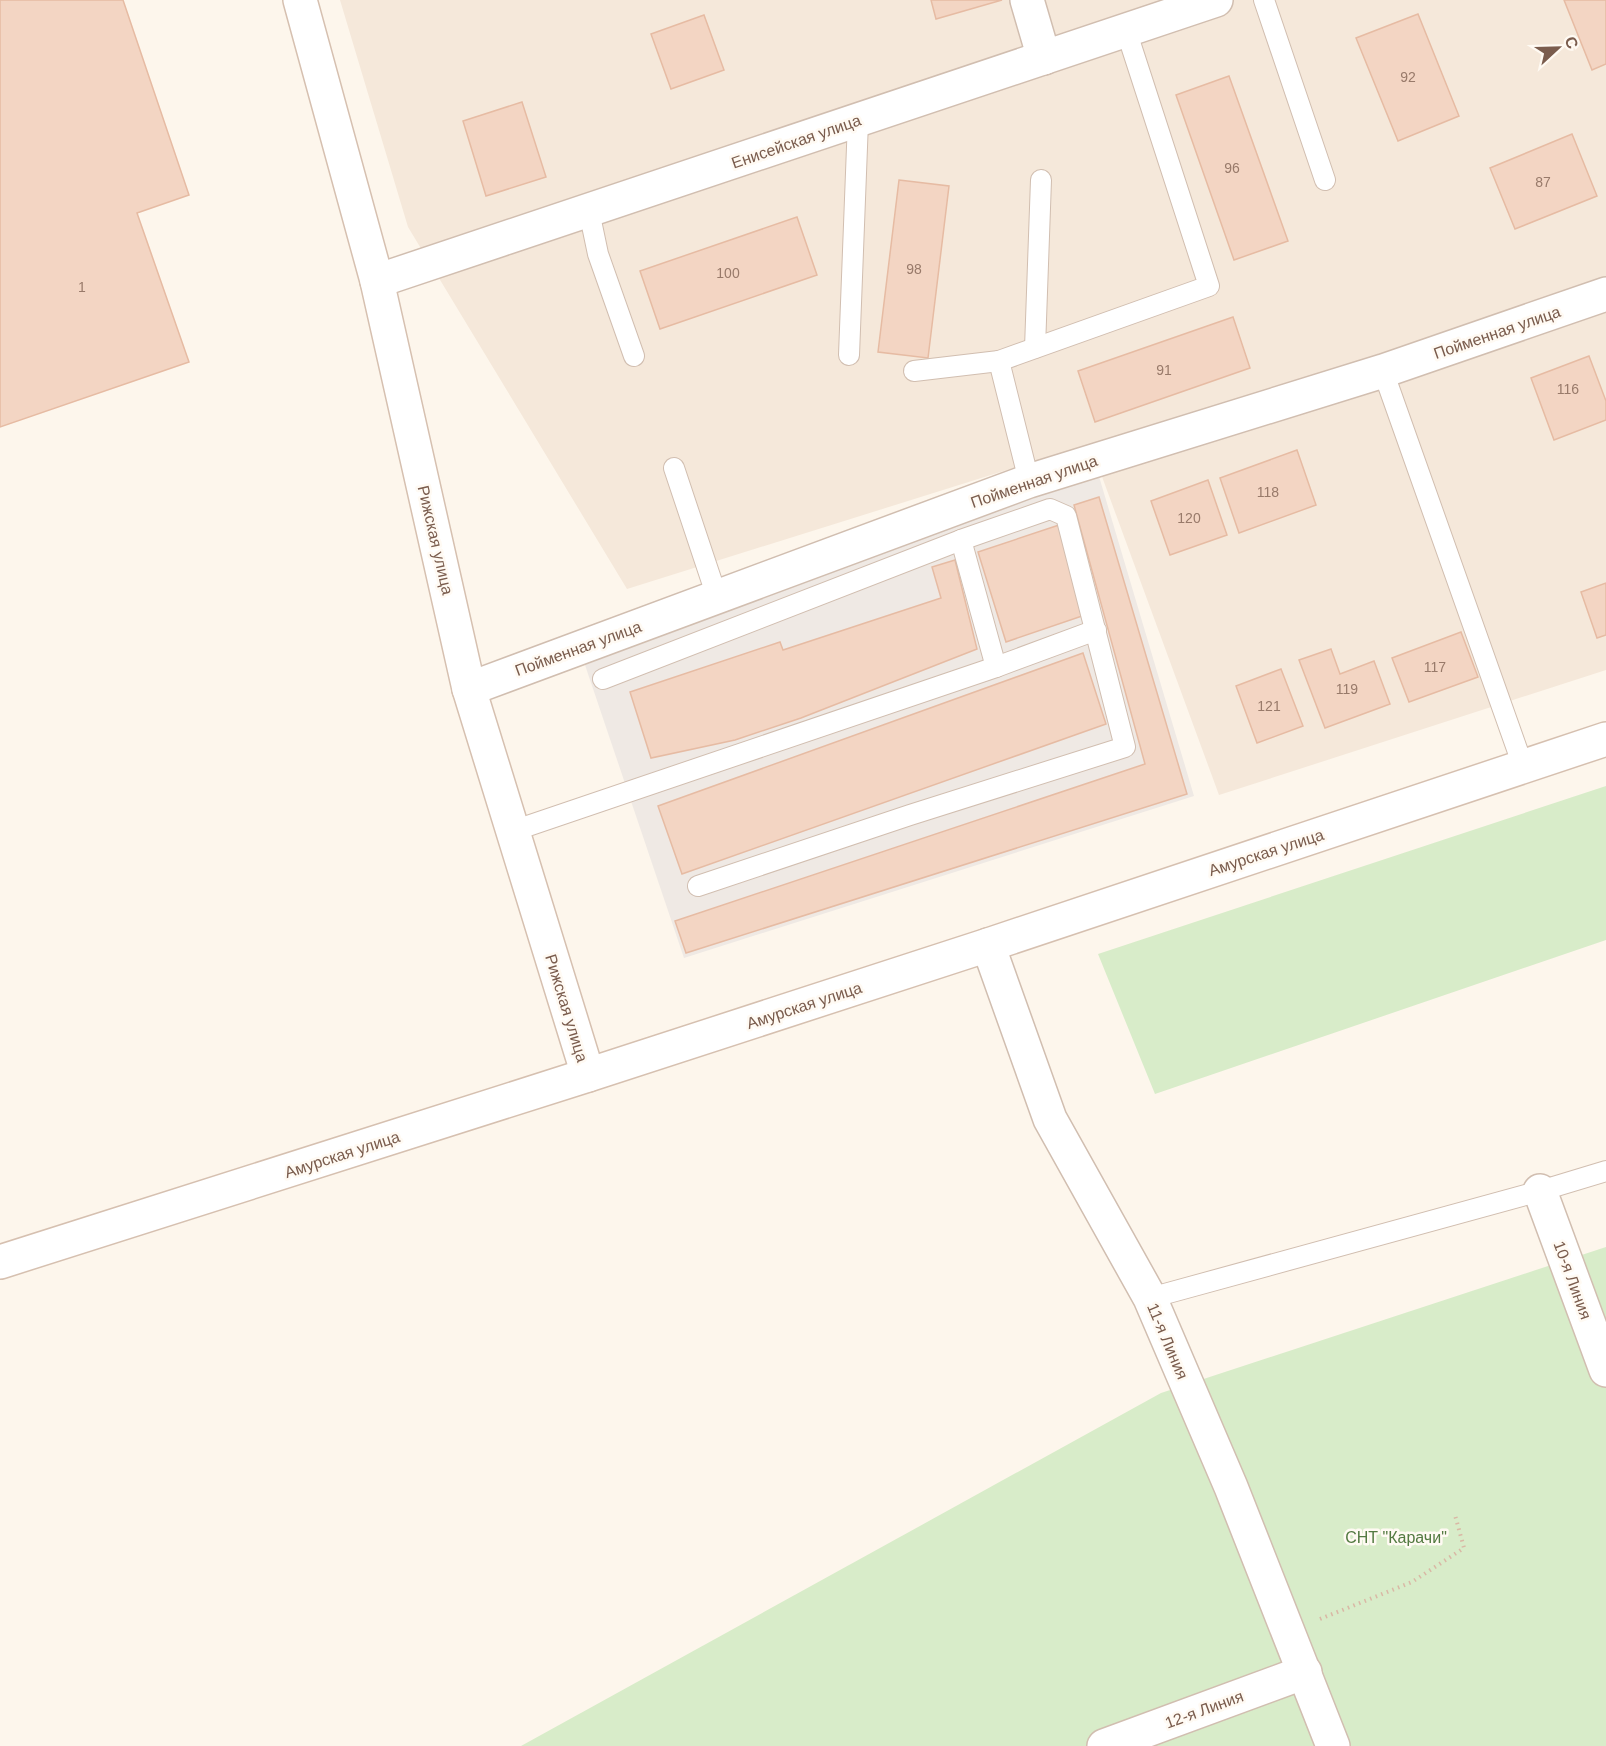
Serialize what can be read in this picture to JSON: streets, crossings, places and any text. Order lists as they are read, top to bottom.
{
  "streets": {
    "street": [
      "Енисейская улица",
      "Пойменная улица",
      "Рижская улица",
      "Амурская улица",
      "10-я Линия",
      "11-я Линия",
      "12-я Линия"
    ]
  },
  "crossings": [
    ["Енисейская улица", "Рижская улица"],
    ["Пойменная улица", "Рижская улица"],
    ["Рижская улица", "Амурская улица"],
    ["Амурская улица", "11-я Линия"],
    ["11-я Линия", "12-я Линия"]
  ],
  "parks": ["СНТ \"Карачи\""],
  "house_numbers": [
    "92",
    "96",
    "87",
    "98",
    "100",
    "1",
    "91",
    "116",
    "118",
    "120",
    "117",
    "119",
    "121"
  ],
  "north": "right"
}
